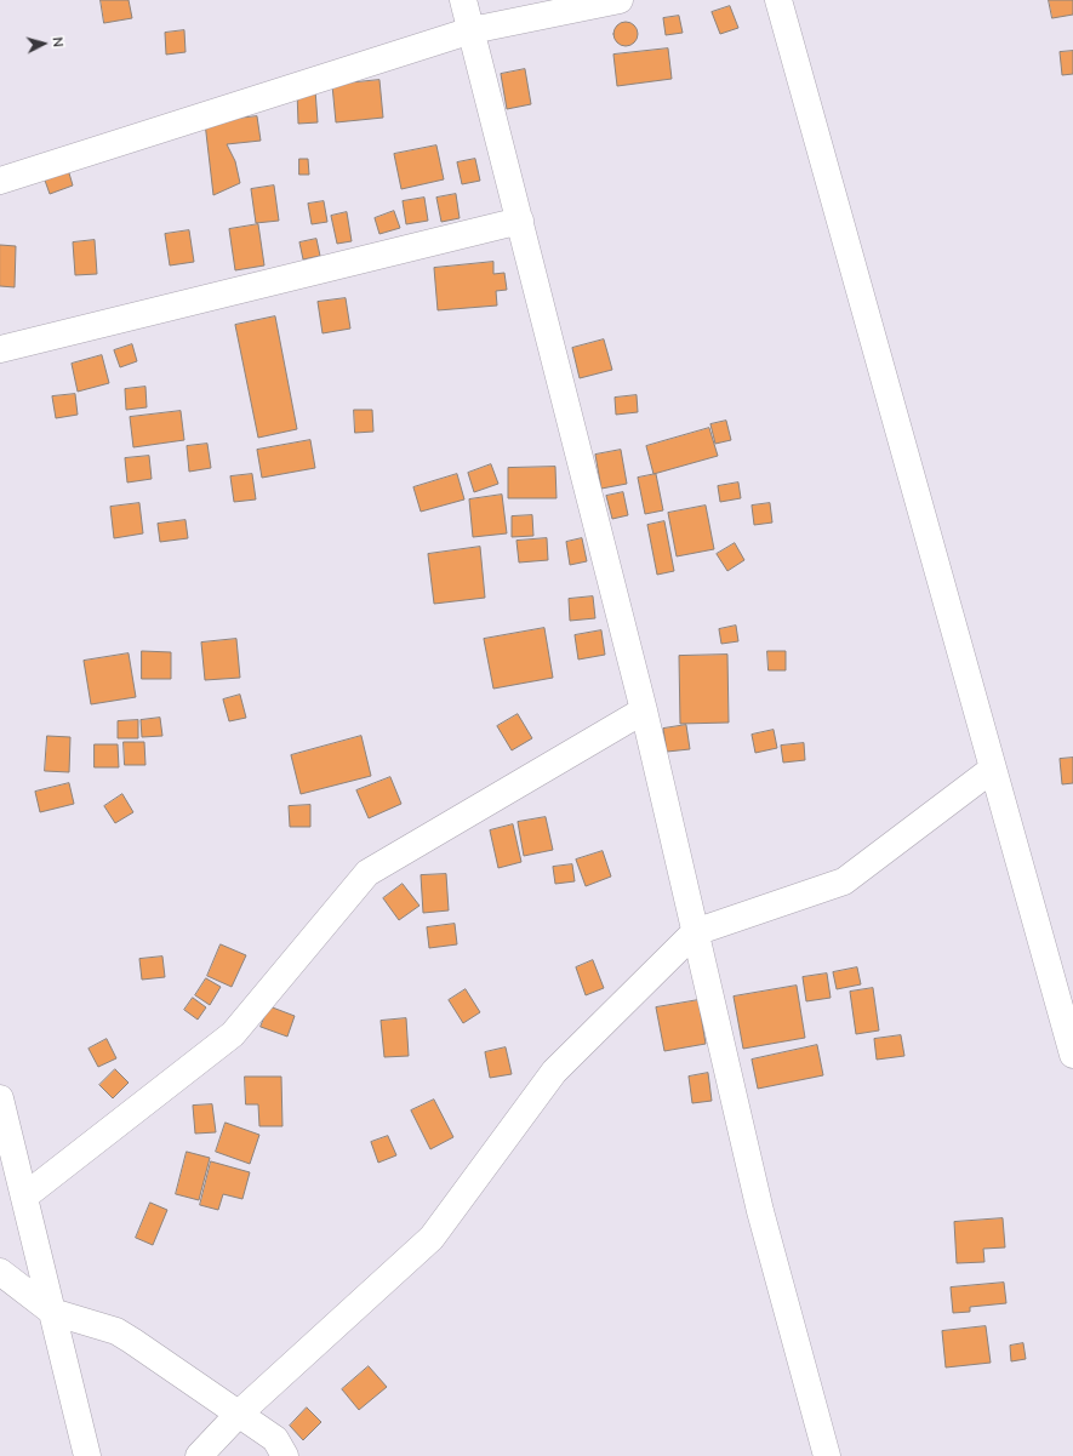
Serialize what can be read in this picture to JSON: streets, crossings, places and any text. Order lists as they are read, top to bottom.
{
  "north": "right"
}
